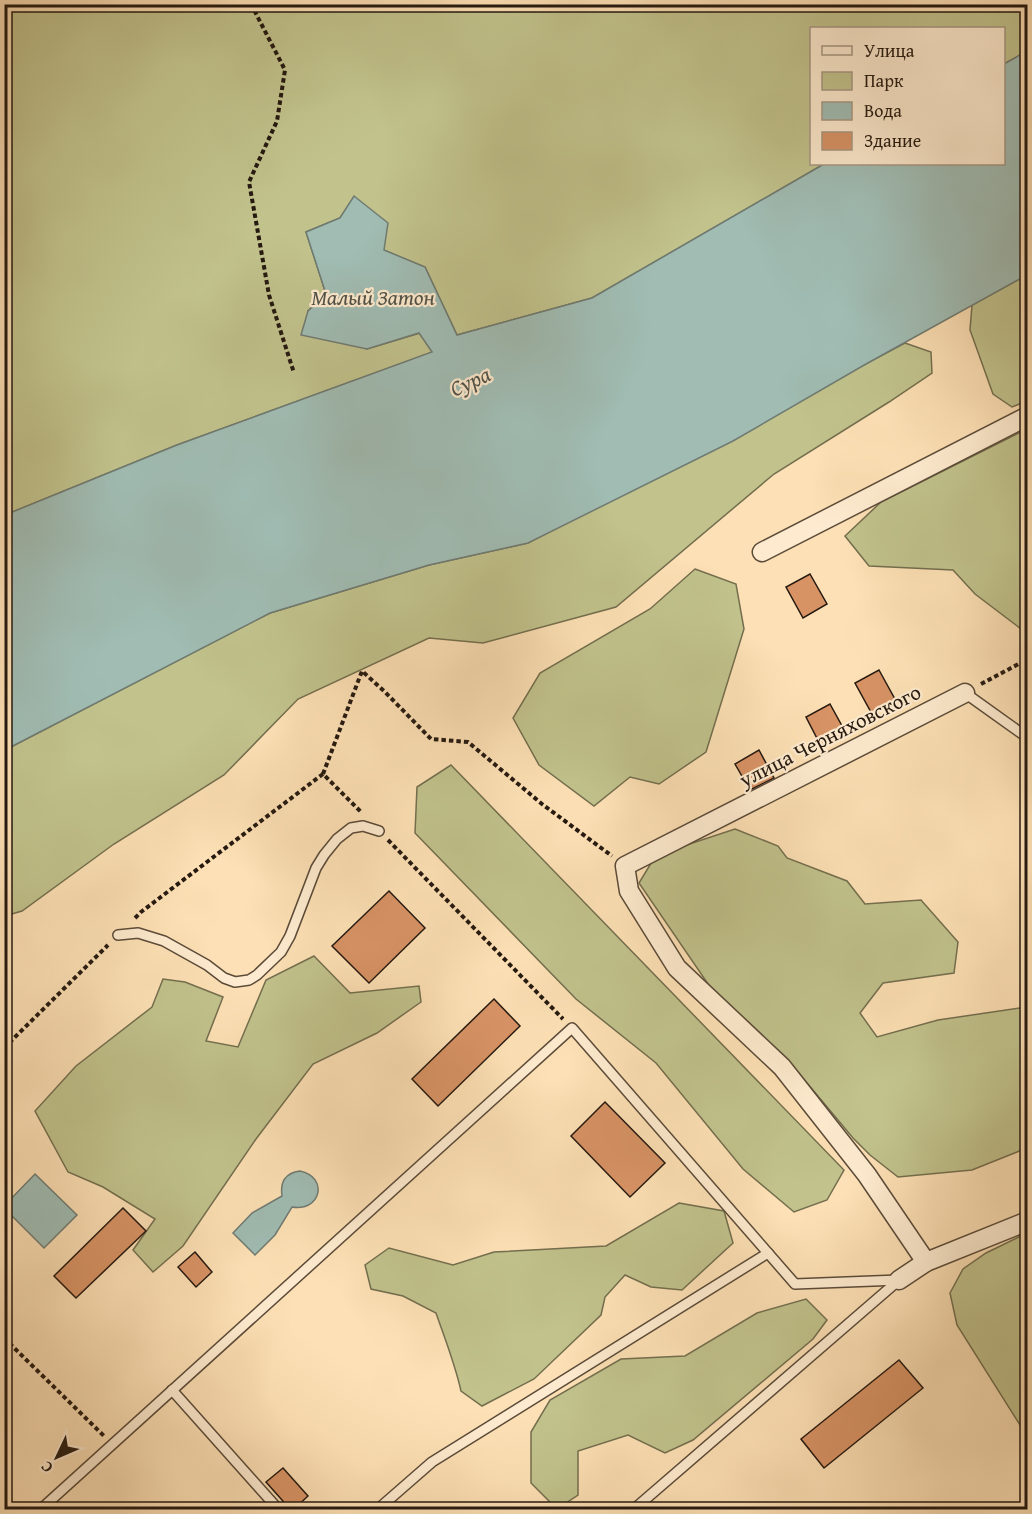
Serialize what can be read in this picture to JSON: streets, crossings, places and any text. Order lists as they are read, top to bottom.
{
  "streets": {
    "street": ["улица Черняховского"]
  },
  "water": ["Малый Затон", "Сура"],
  "legend": [
    "Улица",
    "Парк",
    "Вода",
    "Здание"
  ],
  "north": "bottom left"
}
